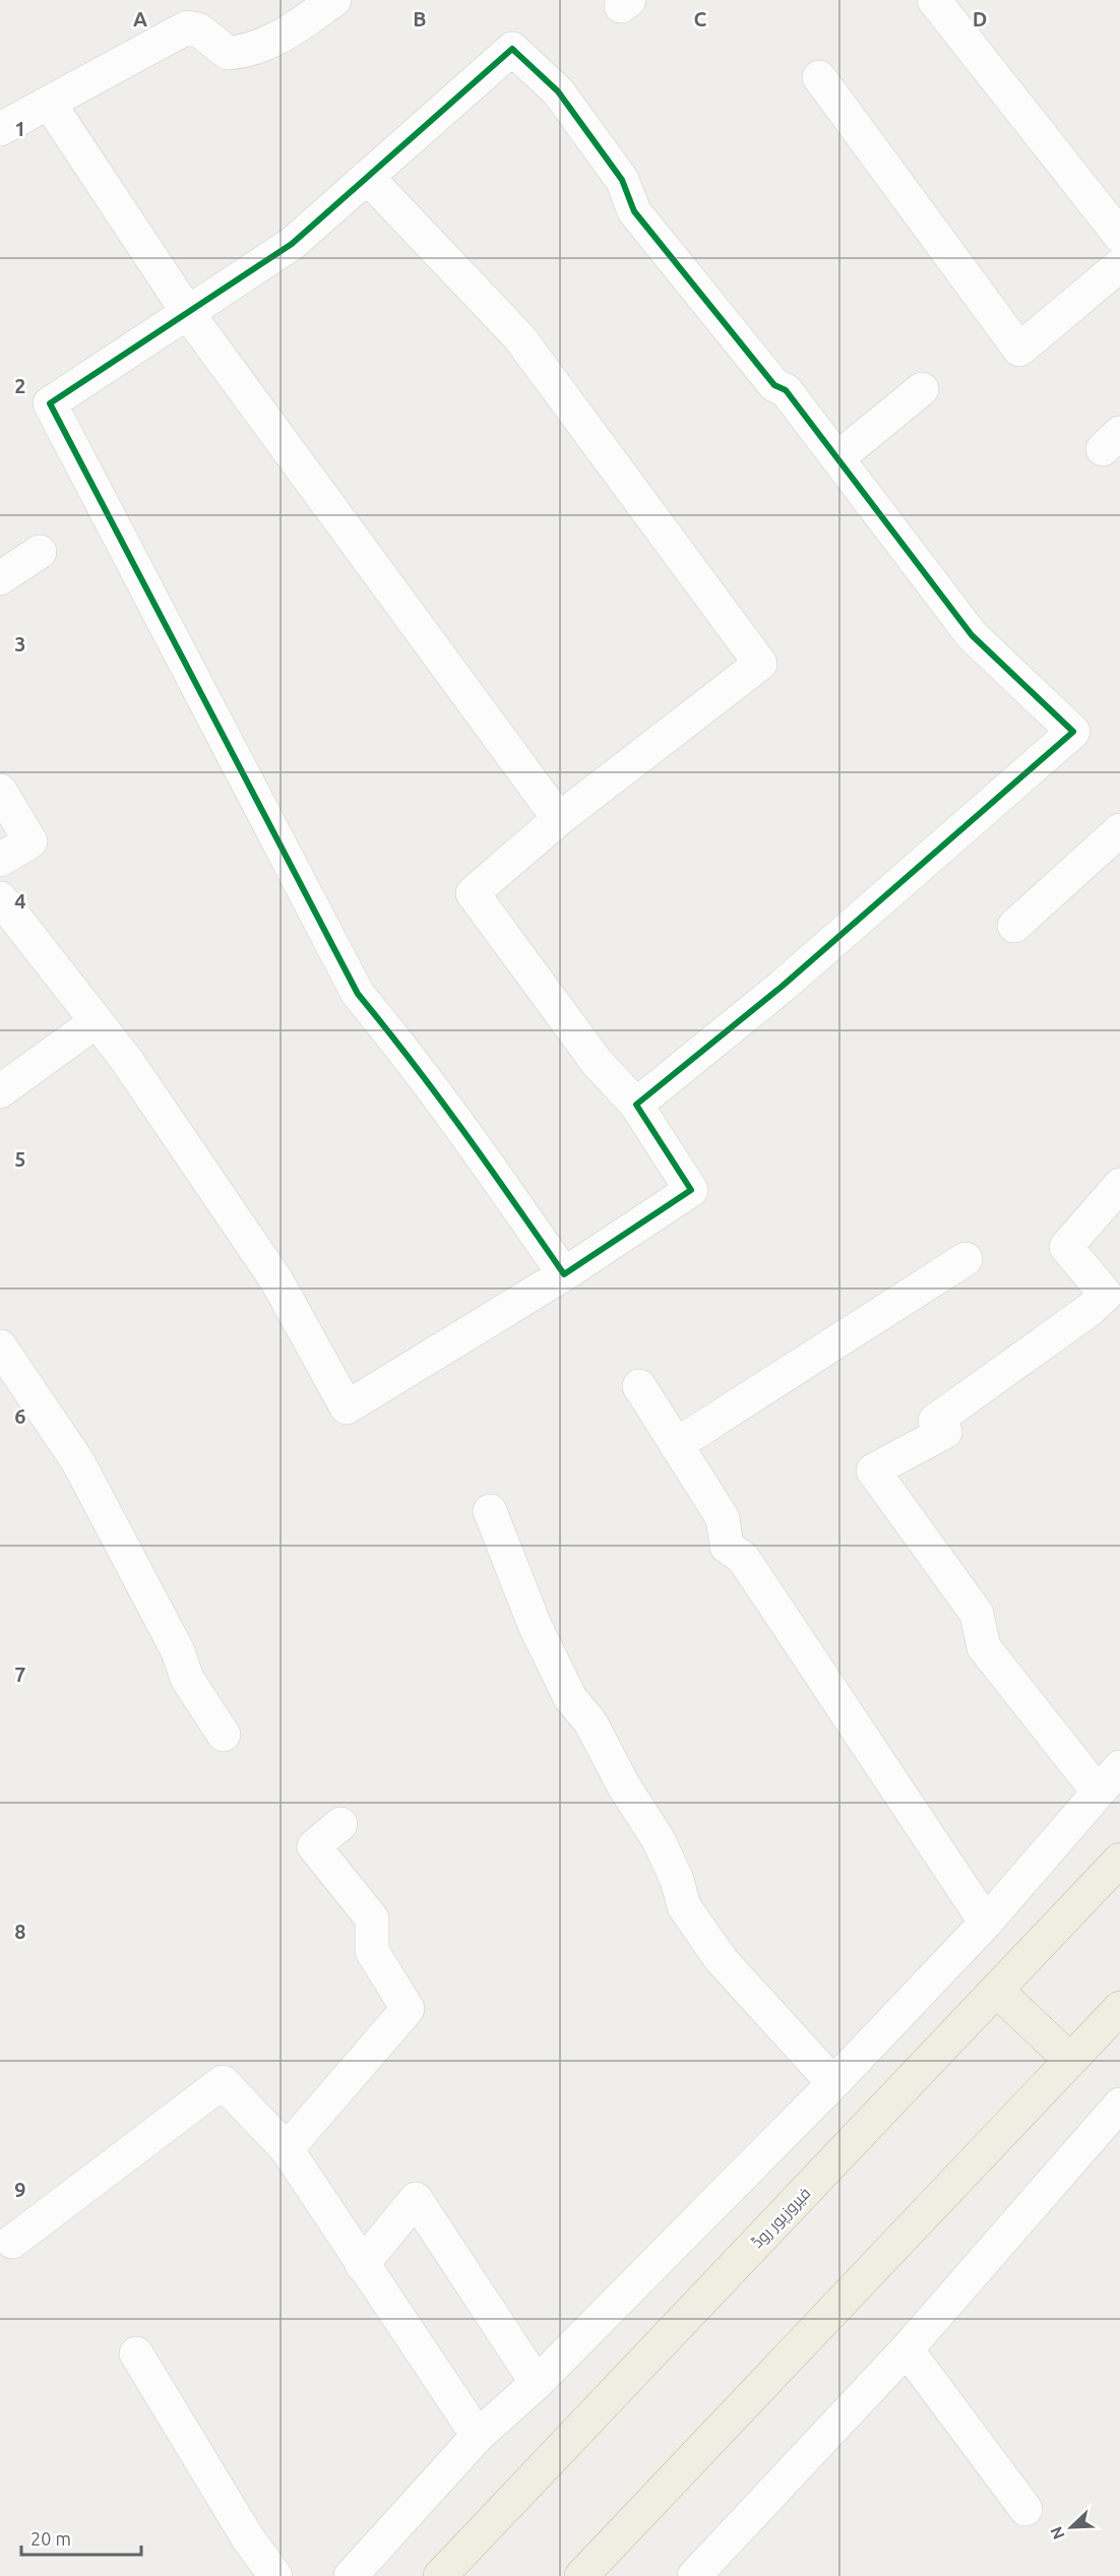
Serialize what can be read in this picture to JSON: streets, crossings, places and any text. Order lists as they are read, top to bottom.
{
  "streets": {
    "highway": ["فیروزپور روڈ"]
  },
  "scale_bar": "20 m",
  "north": "bottom left",
  "grid": {
    "columns": [
      "A",
      "B",
      "C",
      "D"
    ],
    "rows": [
      "1",
      "2",
      "3",
      "4",
      "5",
      "6",
      "7",
      "8",
      "9"
    ]
  }
}
